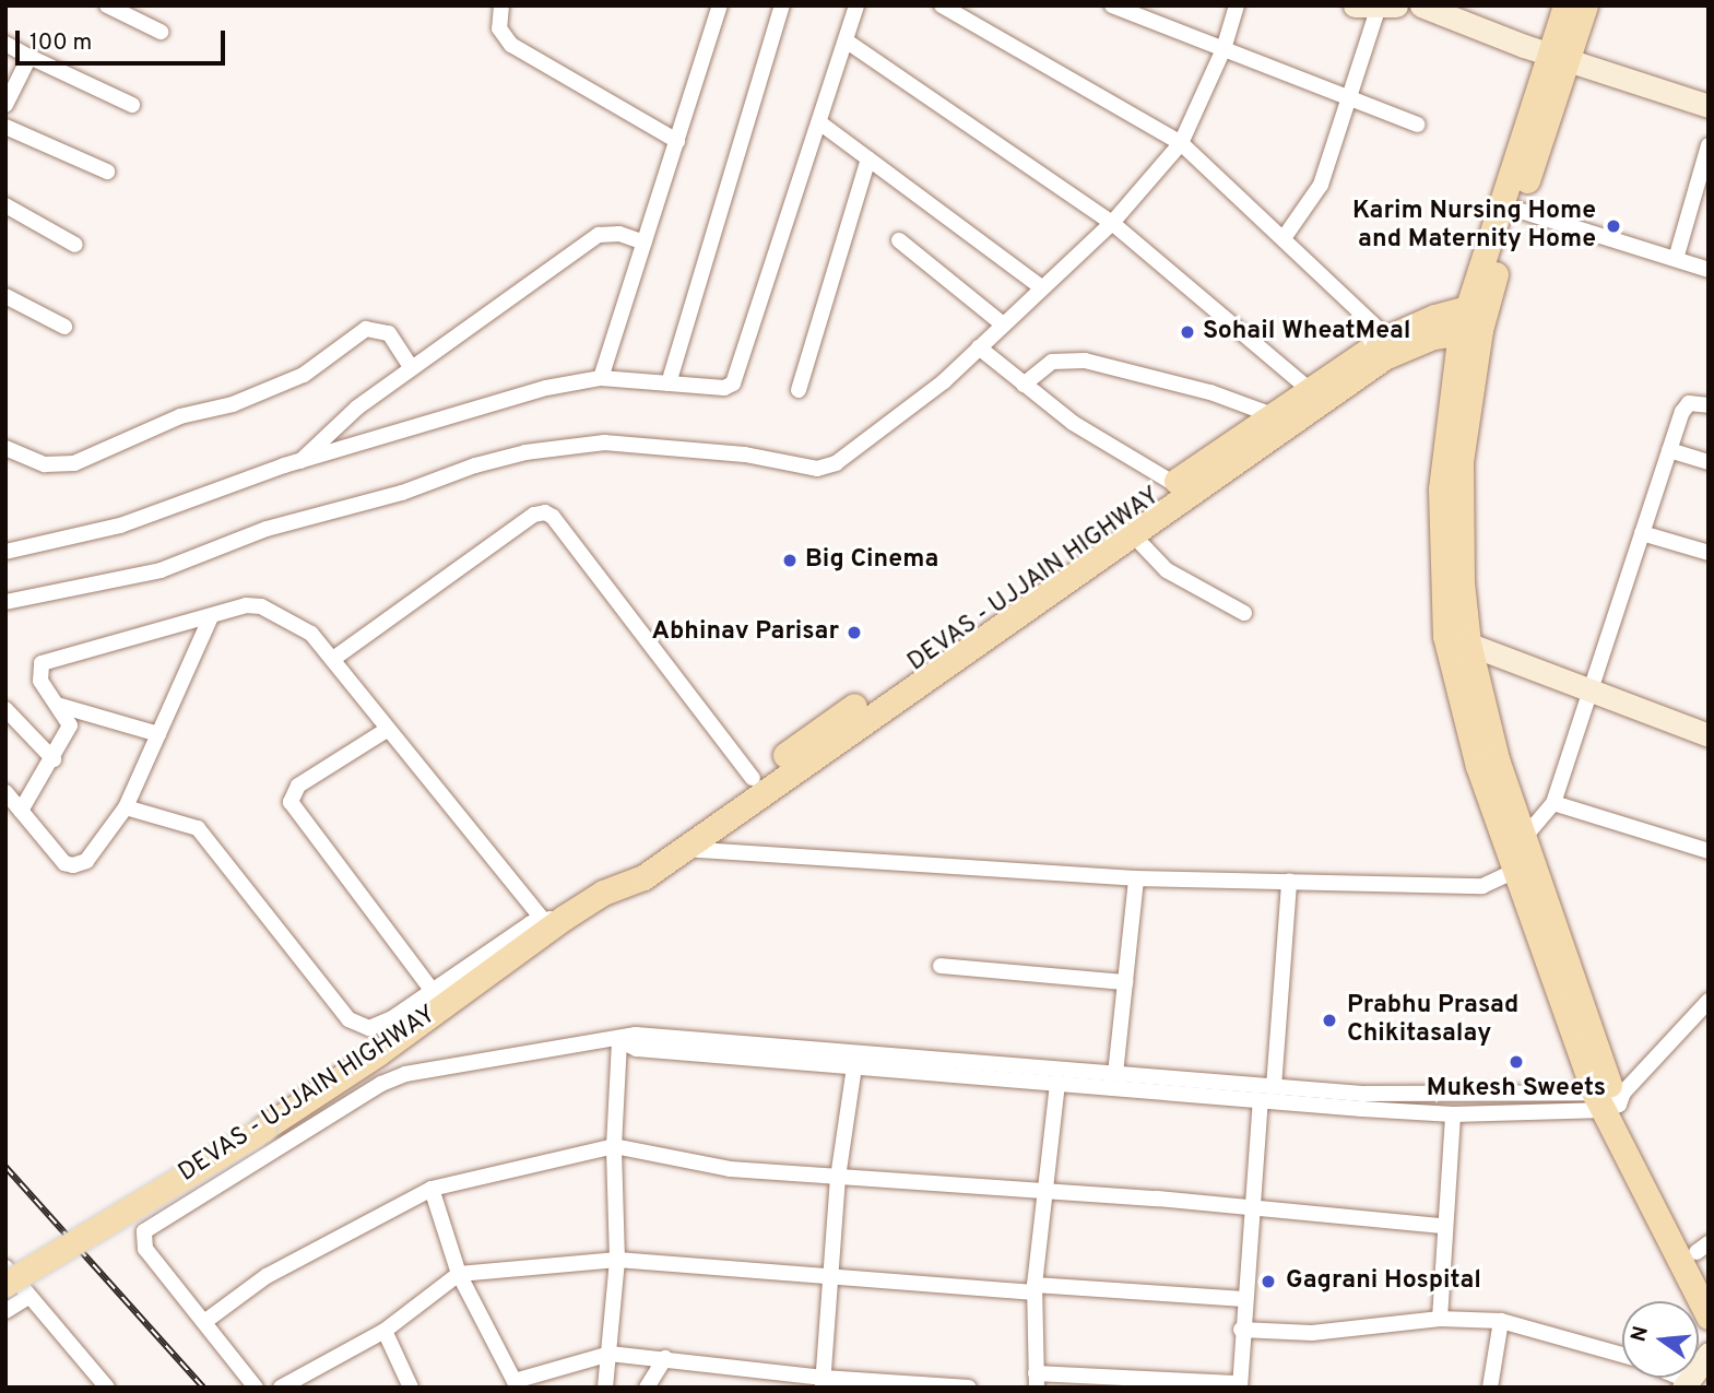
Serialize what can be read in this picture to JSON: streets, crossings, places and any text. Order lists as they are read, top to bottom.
{
  "streets": {
    "main road": ["DEVAS - UJJAIN HIGHWAY"]
  },
  "places": [
    "Karim Nursing Home and Maternity Home",
    "Sohail WheatMeal",
    "Big Cinema",
    "Abhinav Parisar",
    "Prabhu Prasad Chikitasalay",
    "Mukesh Sweets",
    "Gagrani Hospital"
  ],
  "scale_bar": "100 m",
  "north": "left"
}
